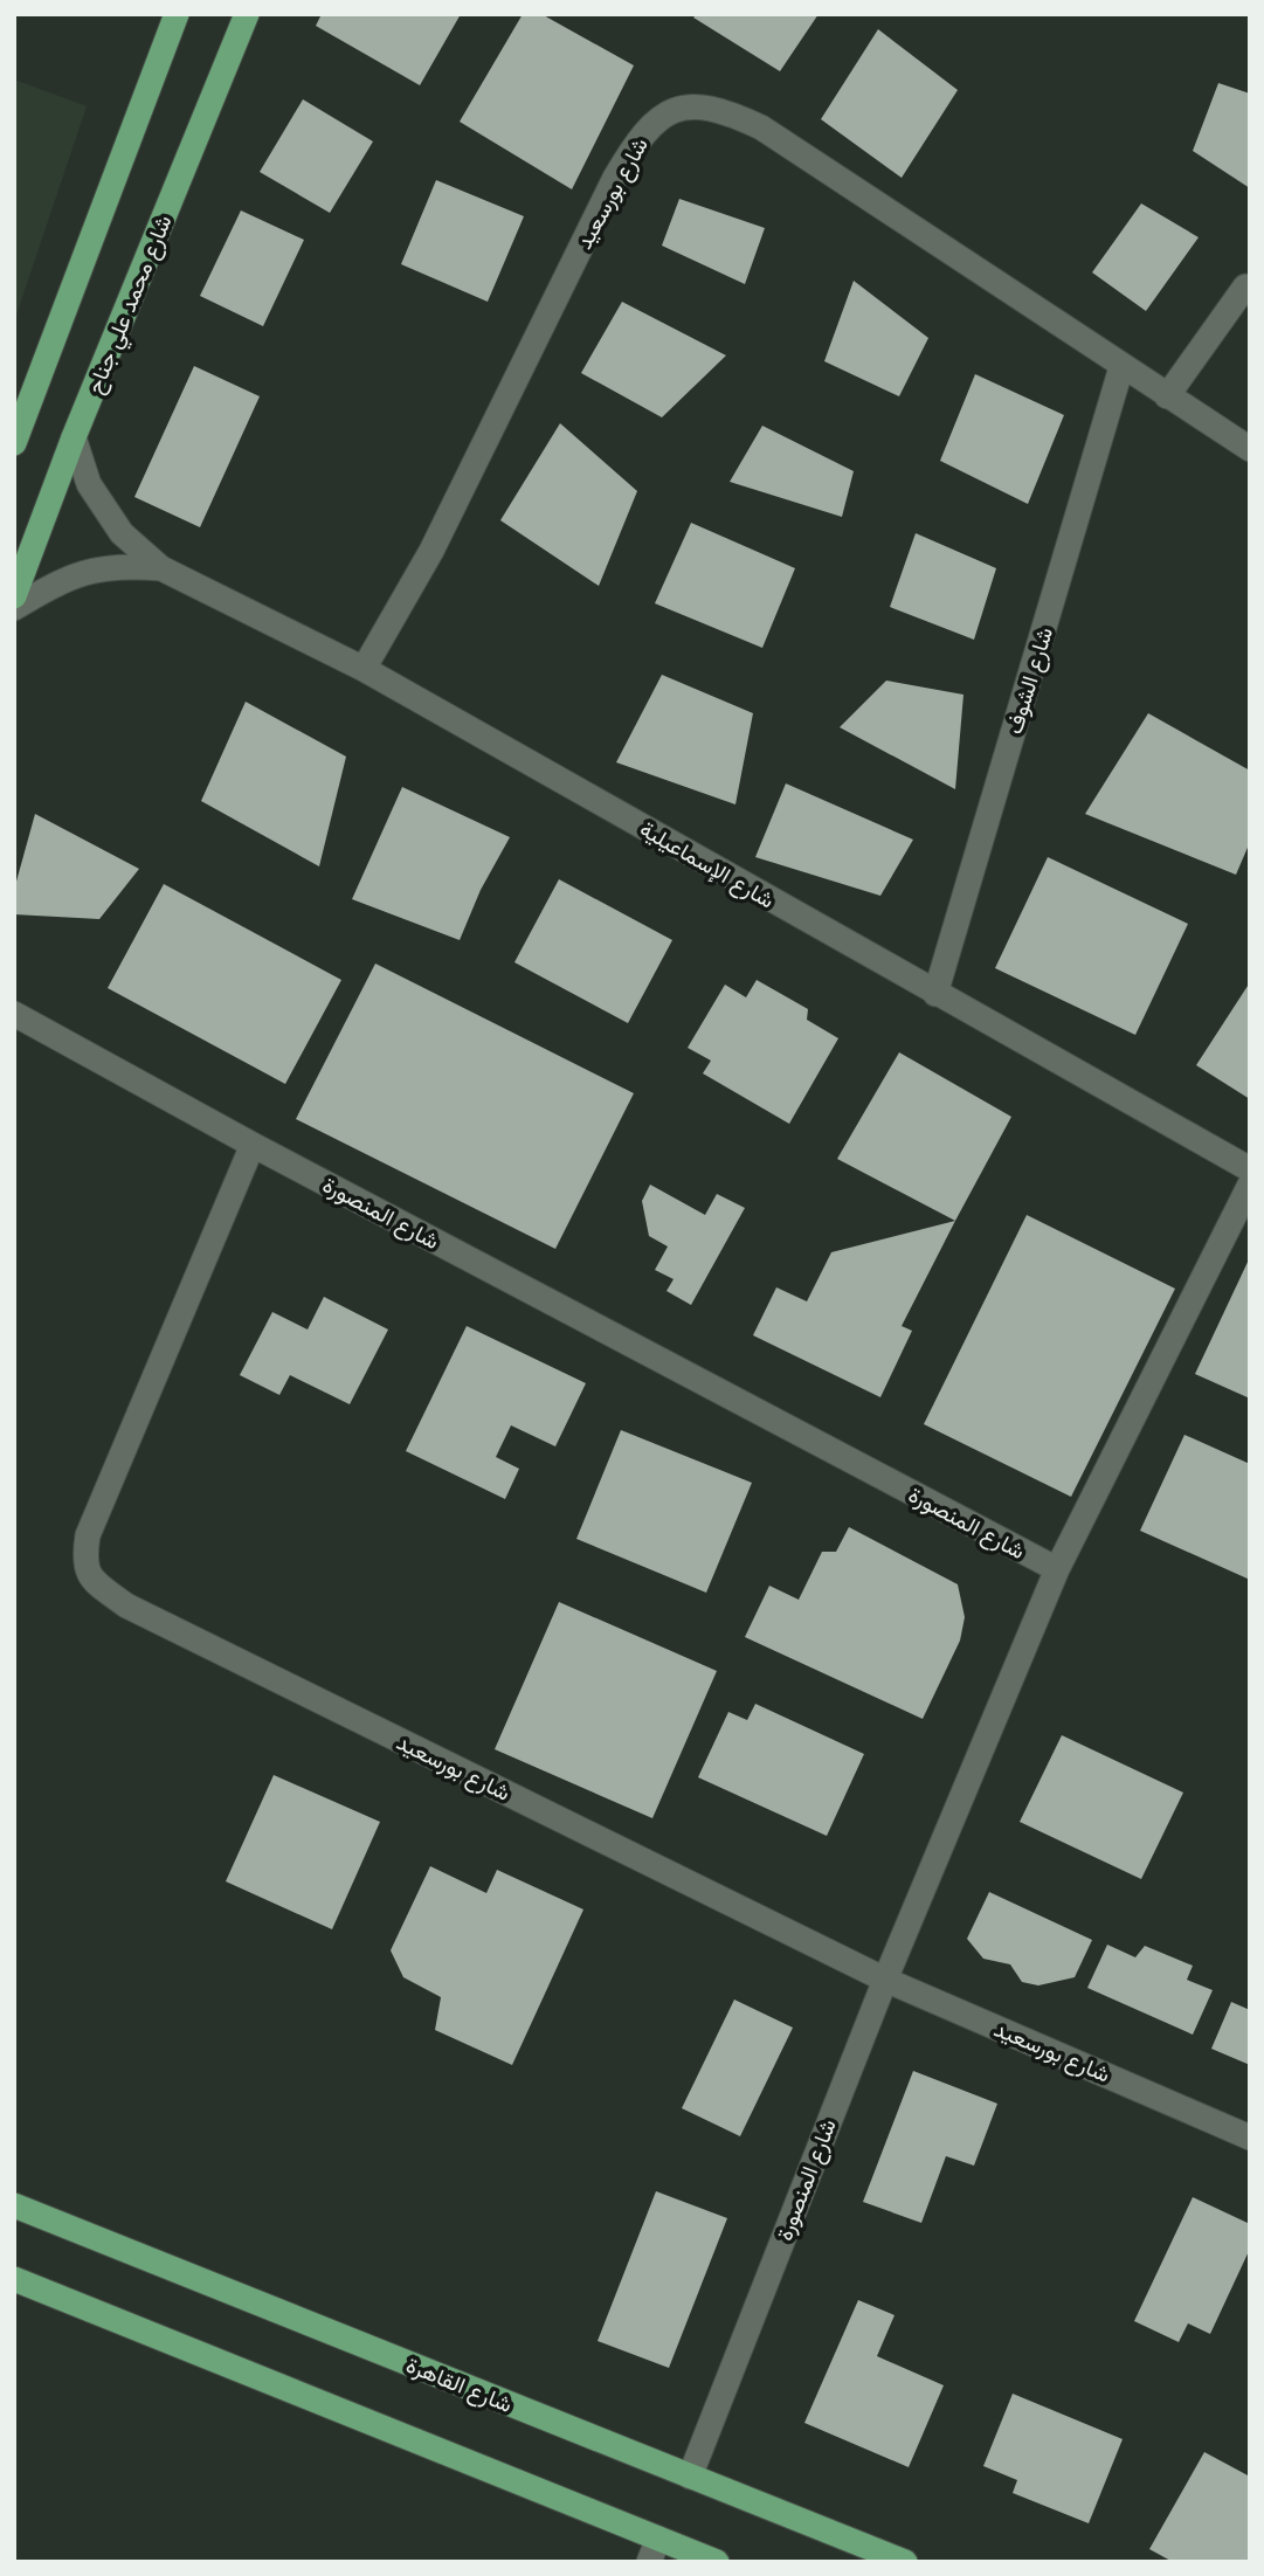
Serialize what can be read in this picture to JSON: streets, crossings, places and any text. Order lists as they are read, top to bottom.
{
  "streets": {
    "main road": ["شارع محمد علي جناح", "شارع القاهرة"],
    "street": [
      "شارع بورسعيد",
      "شارع الشوف",
      "شارع الإسماعيلية",
      "شارع المنصورة"
    ]
  },
  "crossings": [
    ["شارع بورسعيد", "شارع الشوف"],
    ["شارع بورسعيد", "شارع الإسماعيلية"],
    ["شارع بورسعيد", "شارع المنصورة"],
    ["شارع محمد علي جناح", "شارع الإسماعيلية"],
    ["شارع الشوف", "شارع الإسماعيلية"],
    ["شارع المنصورة", "شارع القاهرة"]
  ]
}
